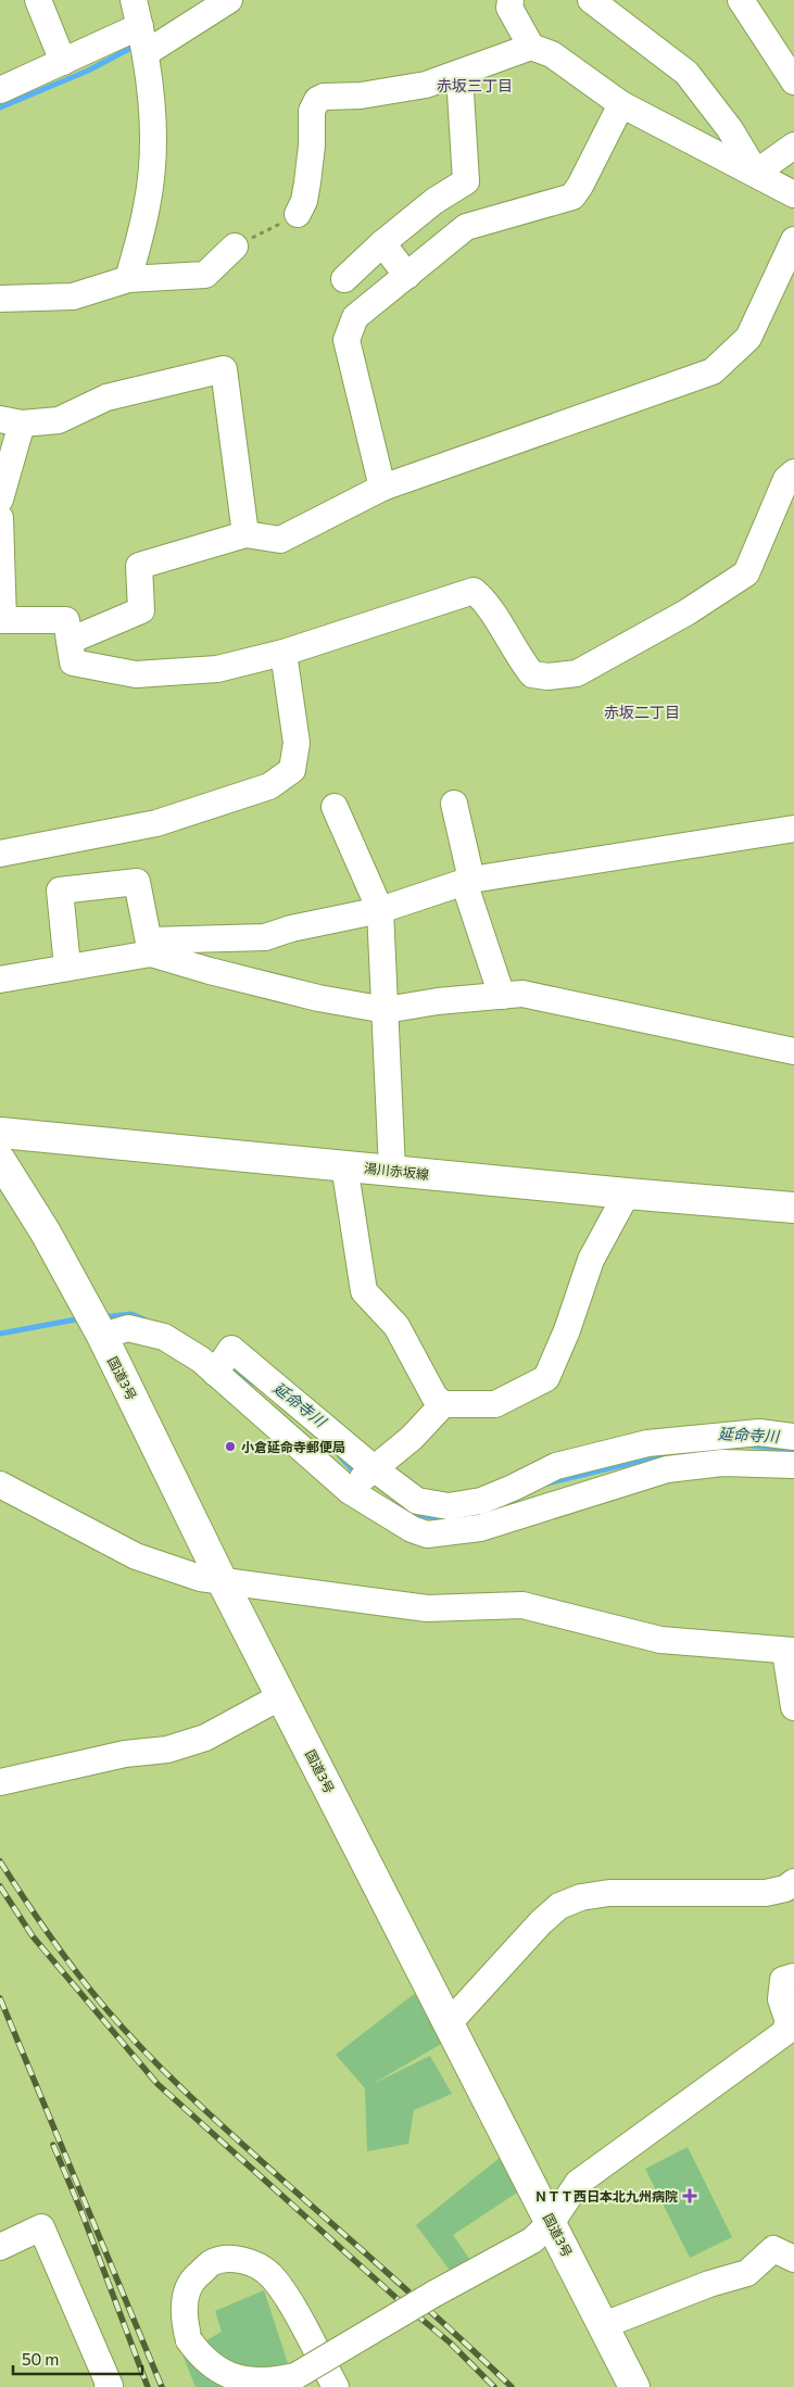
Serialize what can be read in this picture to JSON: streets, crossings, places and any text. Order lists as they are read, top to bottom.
{
  "streets": {
    "main road": ["湯川赤坂線", "国道3号"]
  },
  "districts": ["赤坂三丁目", "赤坂二丁目"],
  "water": ["延命寺川"],
  "places": {
    "other": ["小倉延命寺郵便局"],
    "health": ["ＮＴＴ西日本北九州病院"]
  },
  "scale_bar": "50 m"
}
